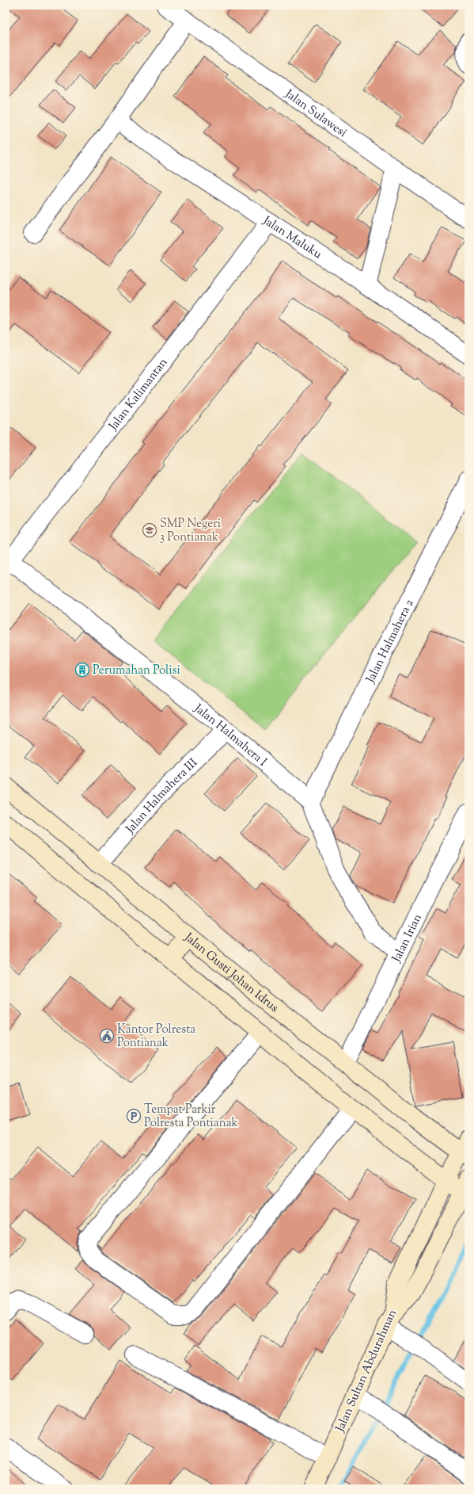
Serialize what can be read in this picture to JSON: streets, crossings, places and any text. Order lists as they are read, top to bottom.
{
  "streets": {
    "street": [
      "Jalan Sulawesi",
      "Jalan Maluku",
      "Jalan Kalimantan",
      "Jalan Halmahera 2",
      "Jalan Halmahera I",
      "Jalan Halmahera III",
      "Jalan Irian",
      "Jalan Gusti Johan Idrus",
      "Jalan Sultan Abdurahman"
    ]
  },
  "crossings": [
    ["Jalan Maluku", "Jalan Kalimantan"],
    ["Jalan Kalimantan", "Jalan Halmahera I"],
    ["Jalan Halmahera 2", "Jalan Halmahera I"],
    ["Jalan Halmahera I", "Jalan Halmahera III"],
    ["Jalan Halmahera I", "Jalan Irian"],
    ["Jalan Halmahera III", "Jalan Gusti Johan Idrus"],
    ["Jalan Irian", "Jalan Gusti Johan Idrus"],
    ["Jalan Gusti Johan Idrus", "Jalan Sultan Abdurahman"]
  ],
  "places": {
    "school or university": ["SMP Negeri 3 Pontianak"],
    "building": ["Perumahan Polisi"],
    "public building": ["Kantor Polresta Pontianak"],
    "parking": ["Tempat Parkir Polresta Pontianak"]
  }
}
